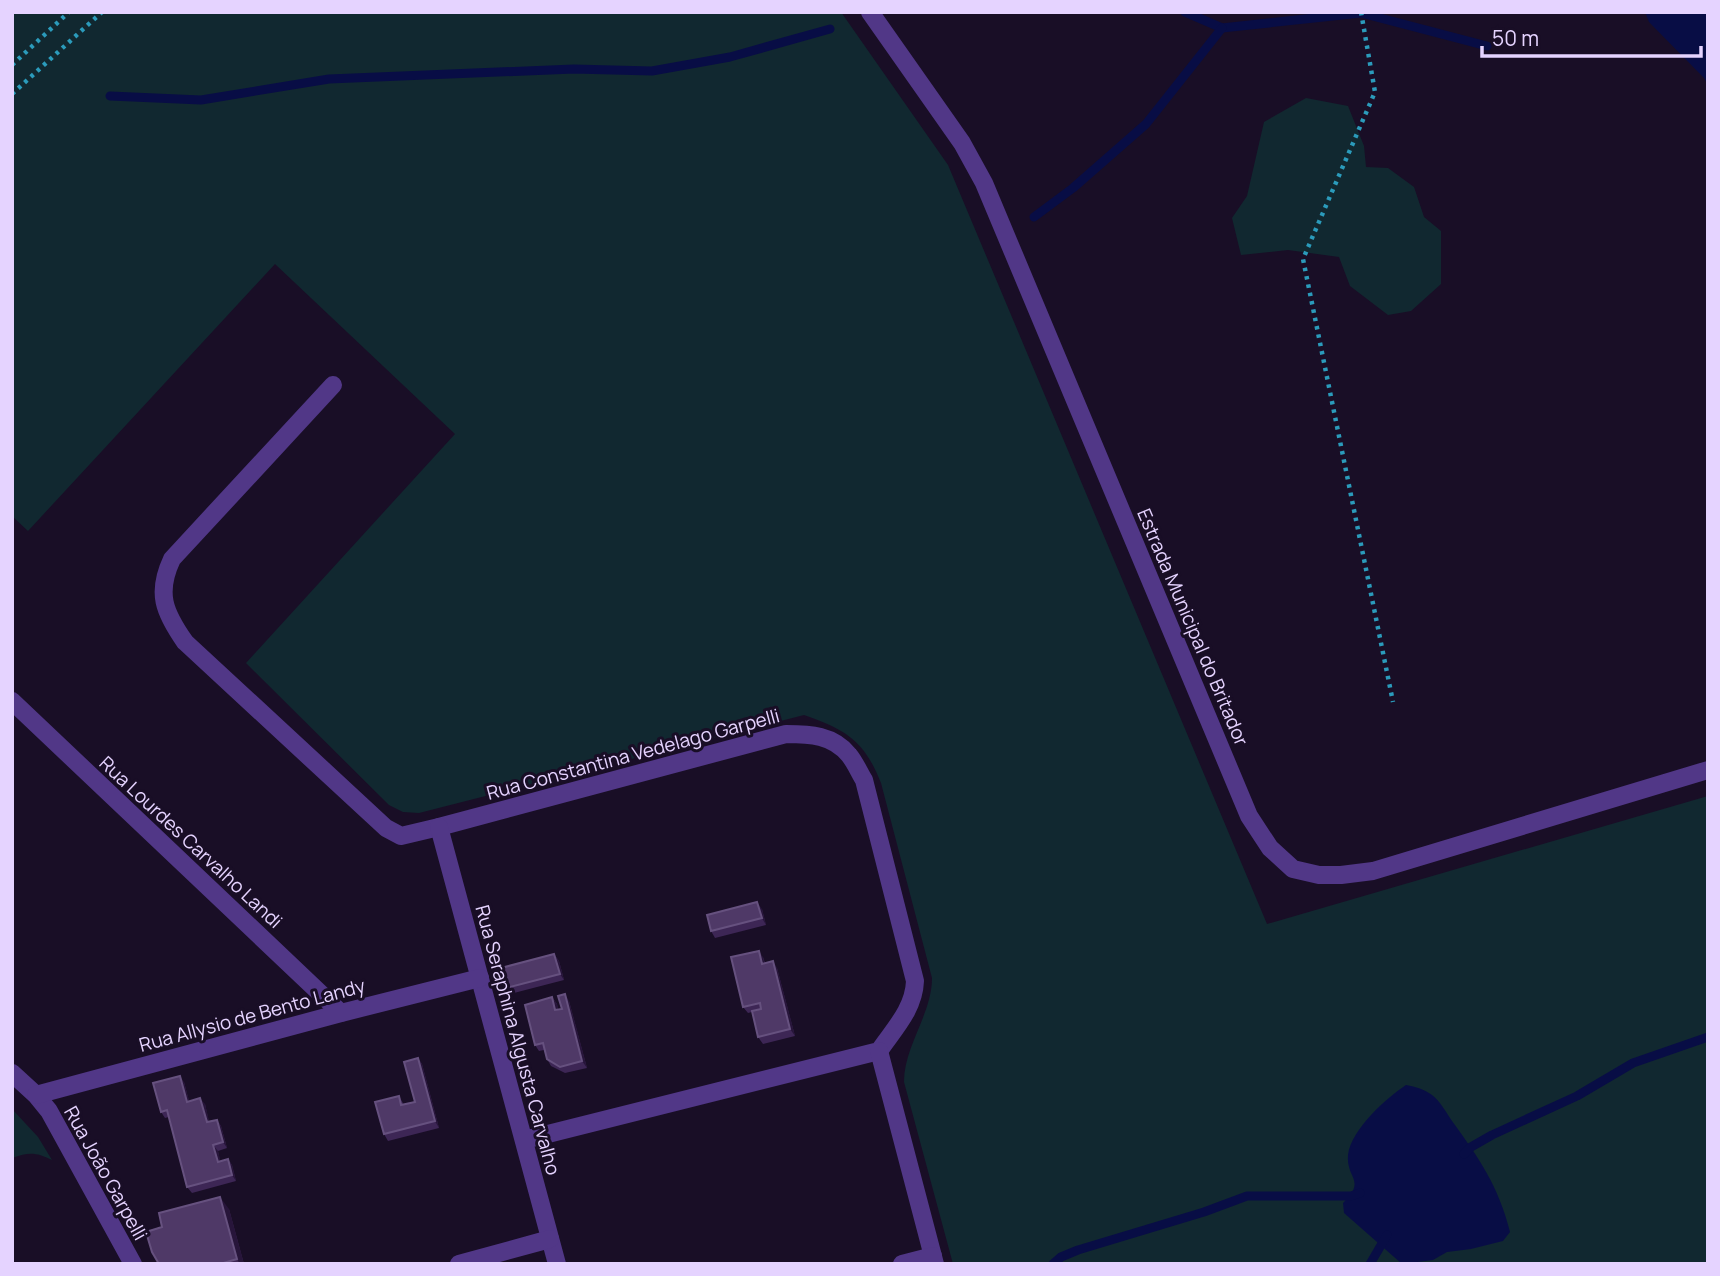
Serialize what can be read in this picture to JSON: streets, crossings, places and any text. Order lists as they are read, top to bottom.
{
  "streets": {
    "street": [
      "Estrada Municipal do Britador",
      "Rua Constantina Vedelago Garpelli",
      "Rua Lourdes Carvalho Landi",
      "Rua Allysio de Bento Landy",
      "Rua Seraphina Algusta Carvalho",
      "Rua João Garpelli"
    ]
  },
  "crossings": [
    ["Rua Constantina Vedelago Garpelli", "Rua Seraphina Algusta Carvalho"],
    ["Rua Lourdes Carvalho Landi", "Rua Allysio de Bento Landy"],
    ["Rua Allysio de Bento Landy", "Rua Seraphina Algusta Carvalho"],
    ["Rua Allysio de Bento Landy", "Rua João Garpelli"]
  ],
  "scale_bar": "50 m"
}
